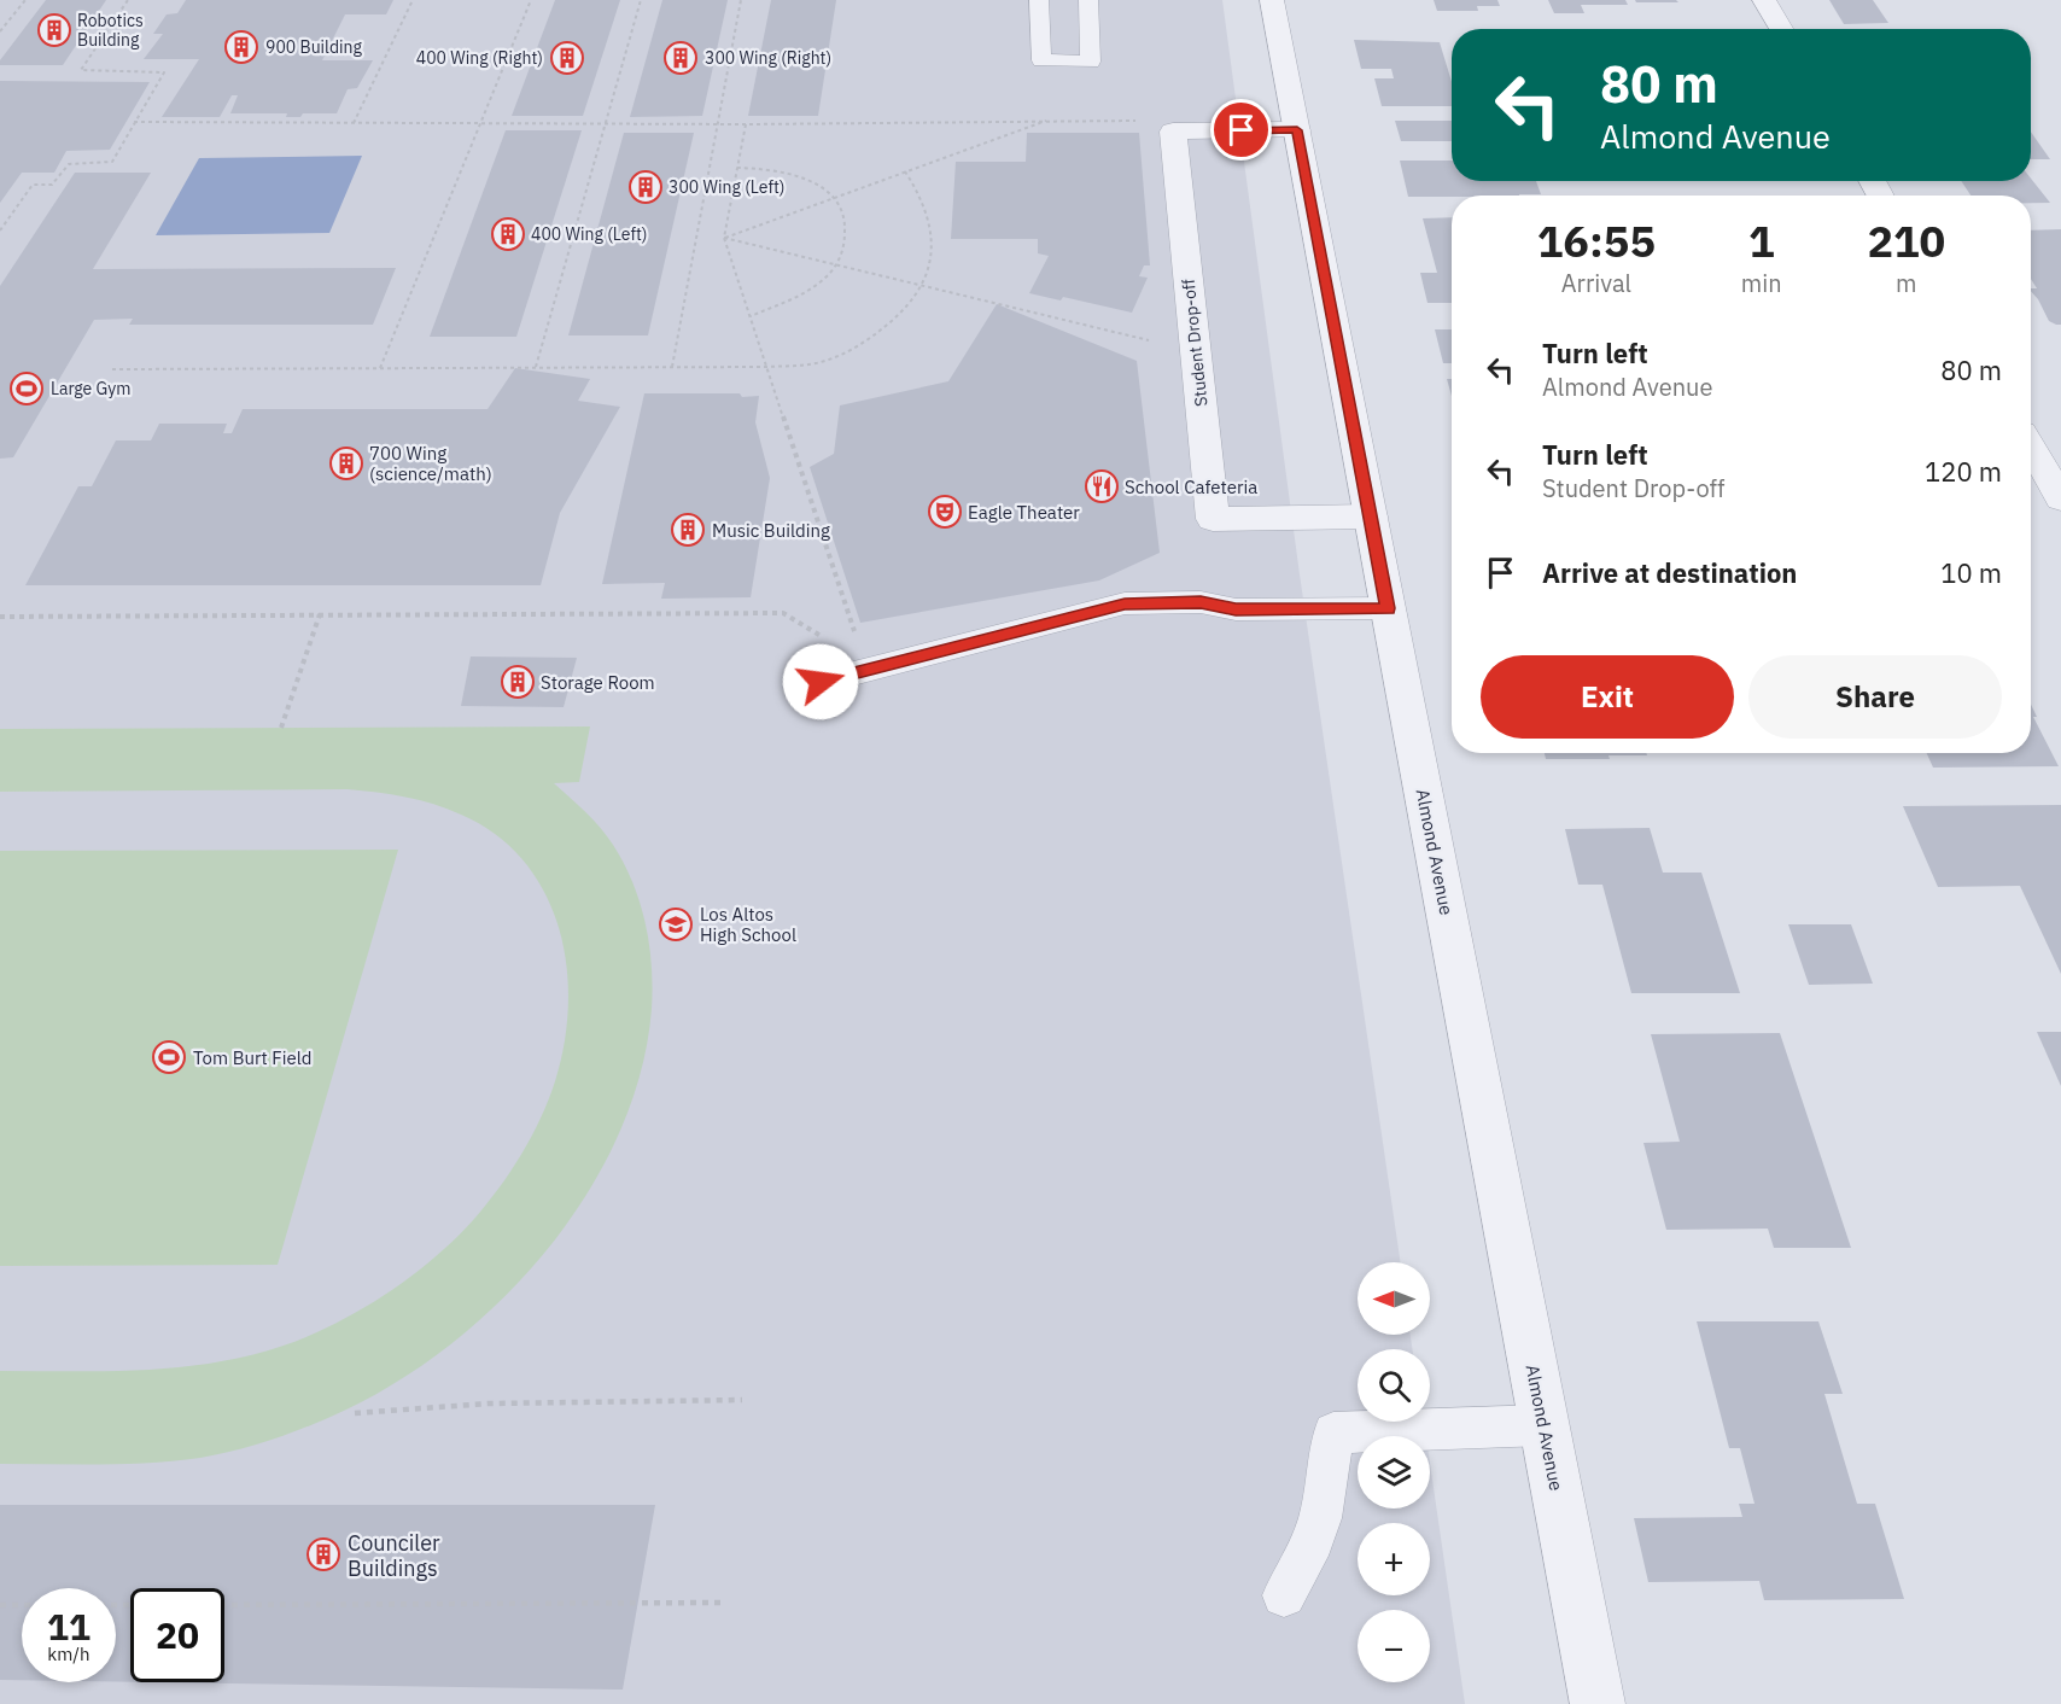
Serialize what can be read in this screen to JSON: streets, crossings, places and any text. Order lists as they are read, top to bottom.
{
  "streets": {
    "street": ["Student Drop-off", "Almond Avenue"]
  },
  "crossings": [
    ["Student Drop-off", "Almond Avenue"]
  ],
  "places": {
    "building": [
      "Robotics Building",
      "900 Building",
      "400 Wing (Right)",
      "300 Wing (Right)",
      "300 Wing (Left)",
      "400 Wing (Left)",
      "700 Wing (science/math)",
      "Music Building",
      "Storage Room",
      "Counciler Buildings"
    ],
    "sports": ["Large Gym", "Tom Burt Field"],
    "restaurant": ["School Cafeteria"],
    "theatre": ["Eagle Theater"],
    "school or university": ["Los Altos High School"]
  },
  "north": "left",
  "page": {
    "turn": ["80 m", "Almond Avenue"],
    "eta": [
      "16:55",
      "Arrival",
      "1",
      "min",
      "210",
      "m"
    ],
    "list": [
      {
        "name": "Turn left",
        "note": "Almond Avenue",
        "value": "80 m"
      },
      {
        "name": "Turn left",
        "note": "Student Drop-off",
        "value": "120 m"
      },
      {
        "name": "Arrive at destination",
        "value": "10 m"
      }
    ],
    "buttons": ["Exit", "Share"],
    "map_buttons": ["+", "−"],
    "speed": "11 km/h",
    "limit": "20"
  }
}
